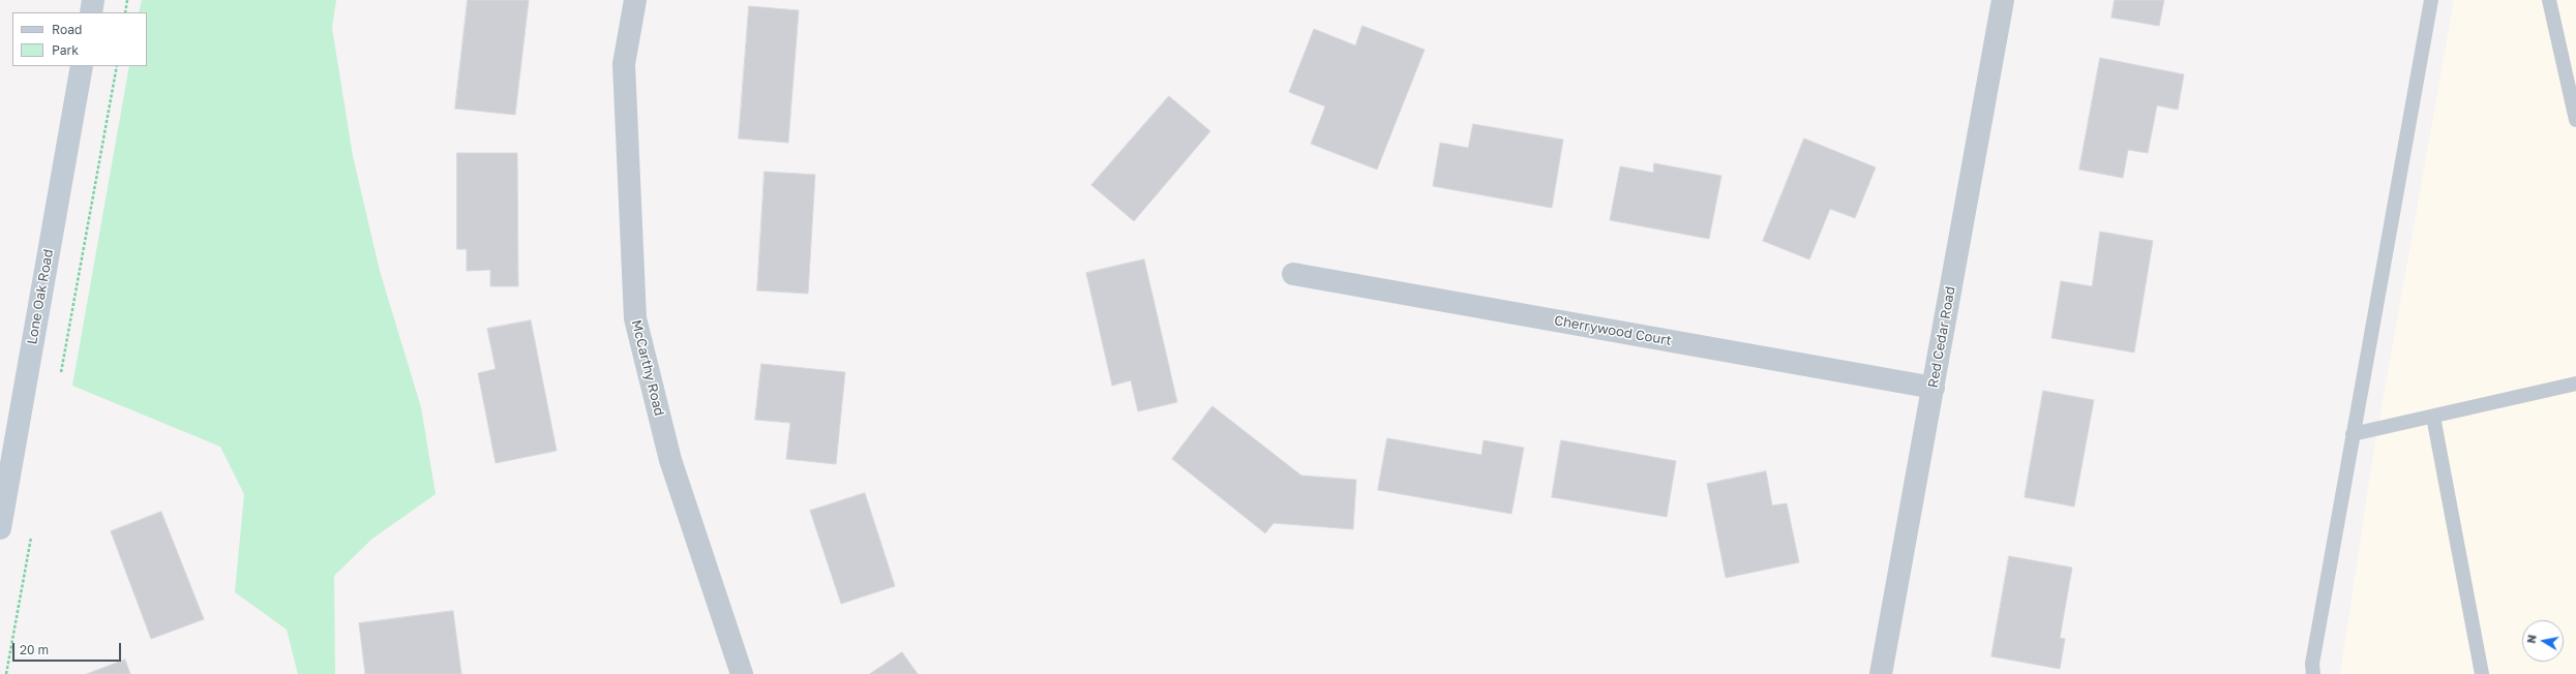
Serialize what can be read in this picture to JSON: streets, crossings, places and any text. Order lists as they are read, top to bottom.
{
  "streets": {
    "main road": ["Lone Oak Road"],
    "street": ["Cherrywood Court", "Red Cedar Road", "McCarthy Road"]
  },
  "crossings": [
    ["Cherrywood Court", "Red Cedar Road"]
  ],
  "legend": ["Road", "Park"],
  "scale_bar": "20 m",
  "north": "left"
}
